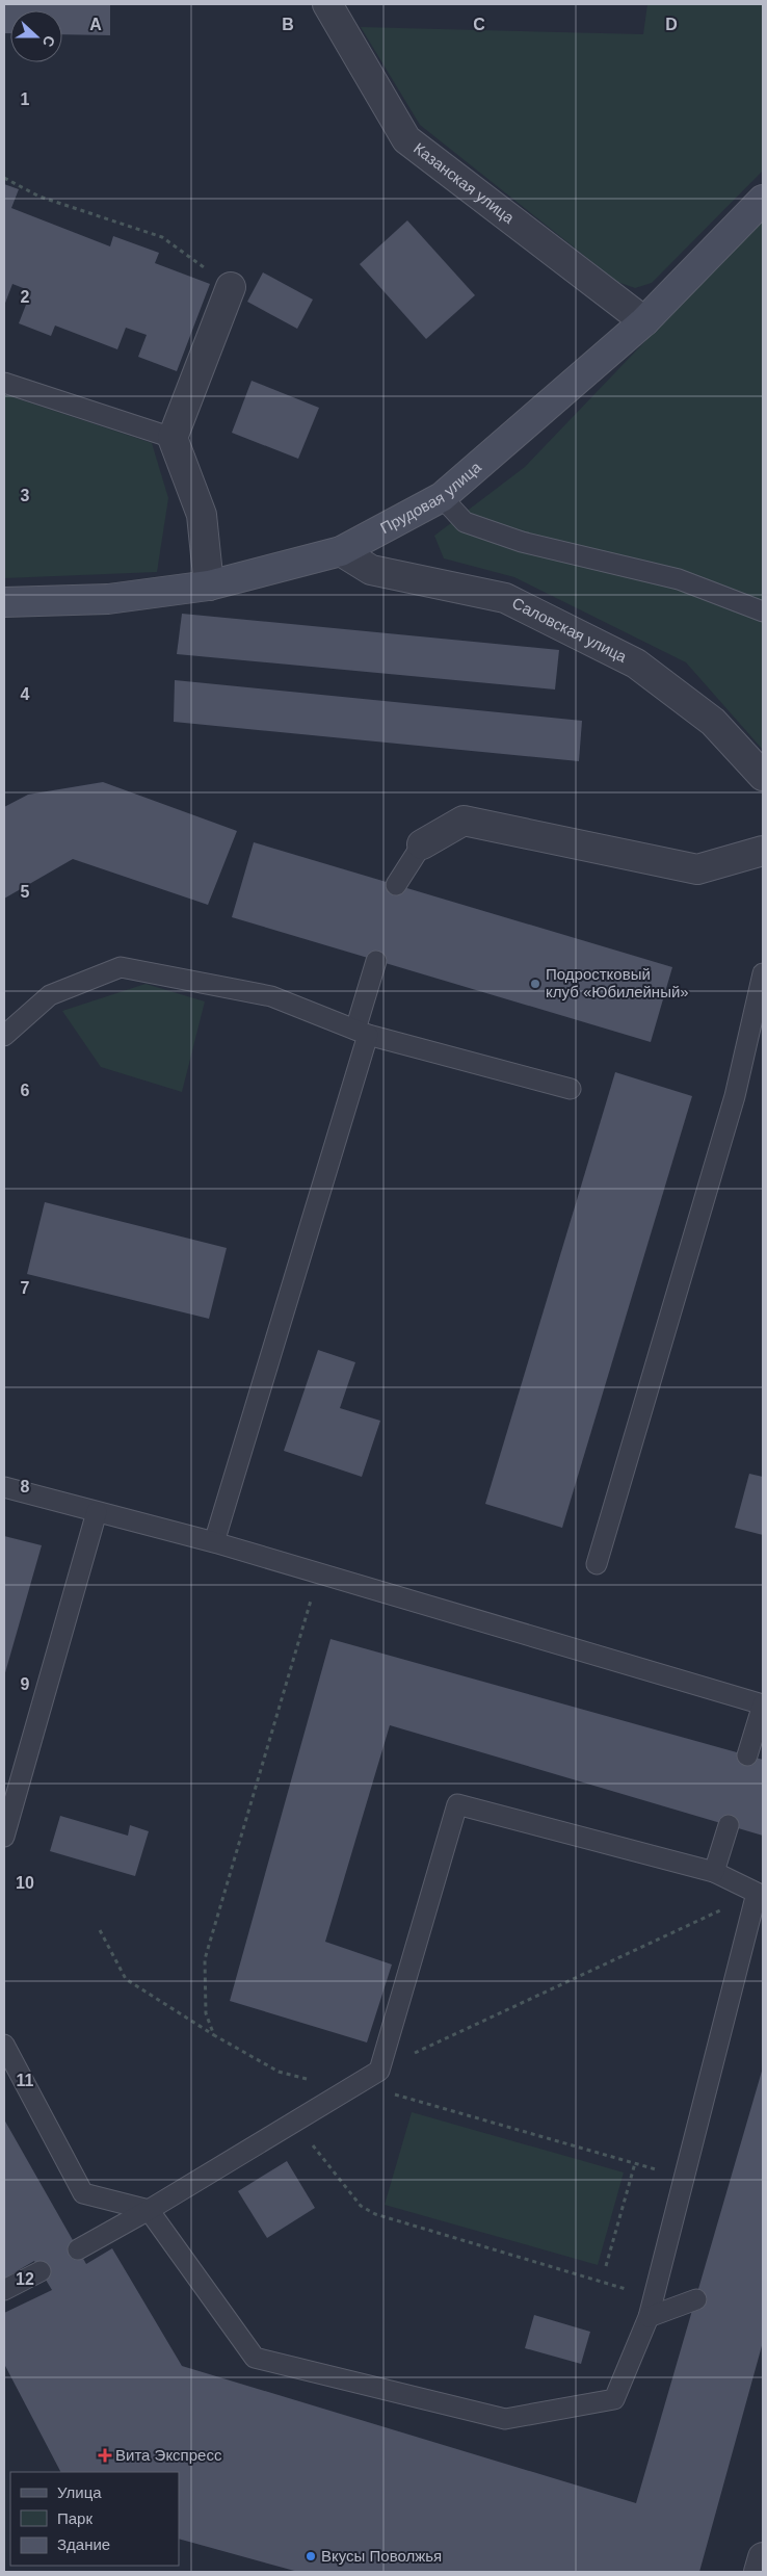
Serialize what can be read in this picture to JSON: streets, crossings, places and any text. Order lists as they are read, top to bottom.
{
  "streets": {
    "main road": ["Прудовая улица"],
    "street": ["Казанская улица", "Саловская улица"]
  },
  "crossings": [
    ["Казанская улица", "Прудовая улица"],
    ["Прудовая улица", "Саловская улица"]
  ],
  "places": {
    "other": ["Подростковый клуб «Юбилейный»", "Вкусы Поволжья"],
    "health": ["Вита Экспресс"]
  },
  "legend": ["Улица", "Парк", "Здание"],
  "north": "right",
  "grid": {
    "columns": [
      "A",
      "B",
      "C",
      "D"
    ],
    "rows": [
      "1",
      "2",
      "3",
      "4",
      "5",
      "6",
      "7",
      "8",
      "9",
      "10",
      "11",
      "12"
    ]
  }
}
